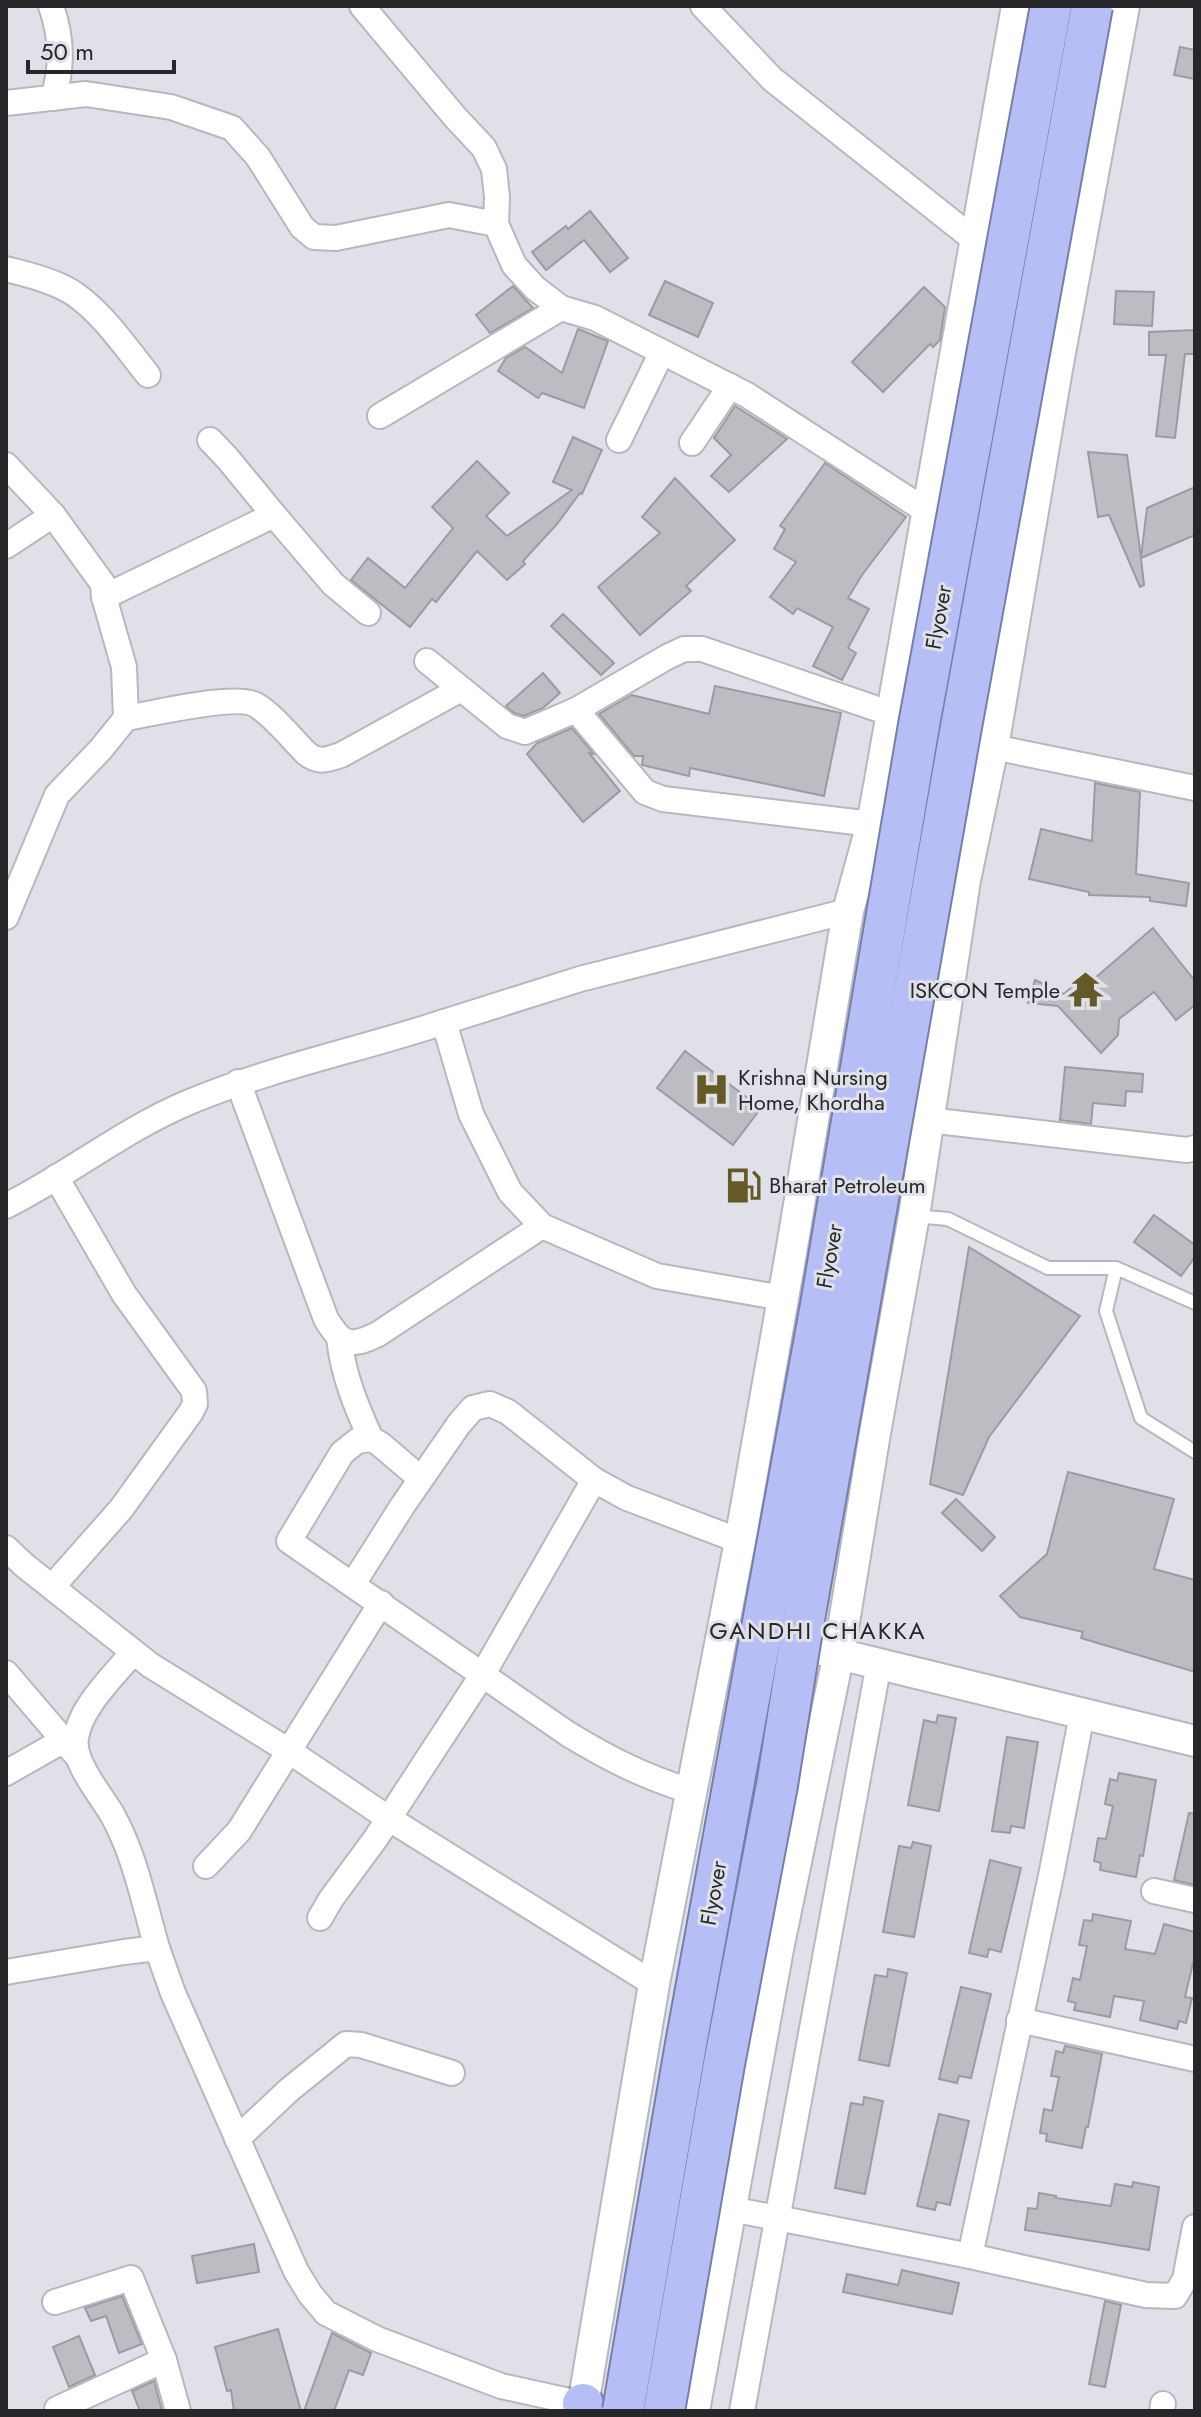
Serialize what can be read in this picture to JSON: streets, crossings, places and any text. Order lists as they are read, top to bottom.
{
  "streets": {
    "highway": ["Flyover"]
  },
  "districts": ["GANDHI CHAKKA"],
  "places": {
    "temple": ["ISKCON Temple"],
    "hospital": ["Krishna Nursing Home, Khordha"],
    "fuel station": ["Bharat Petroleum"]
  },
  "scale_bar": "50 m"
}
